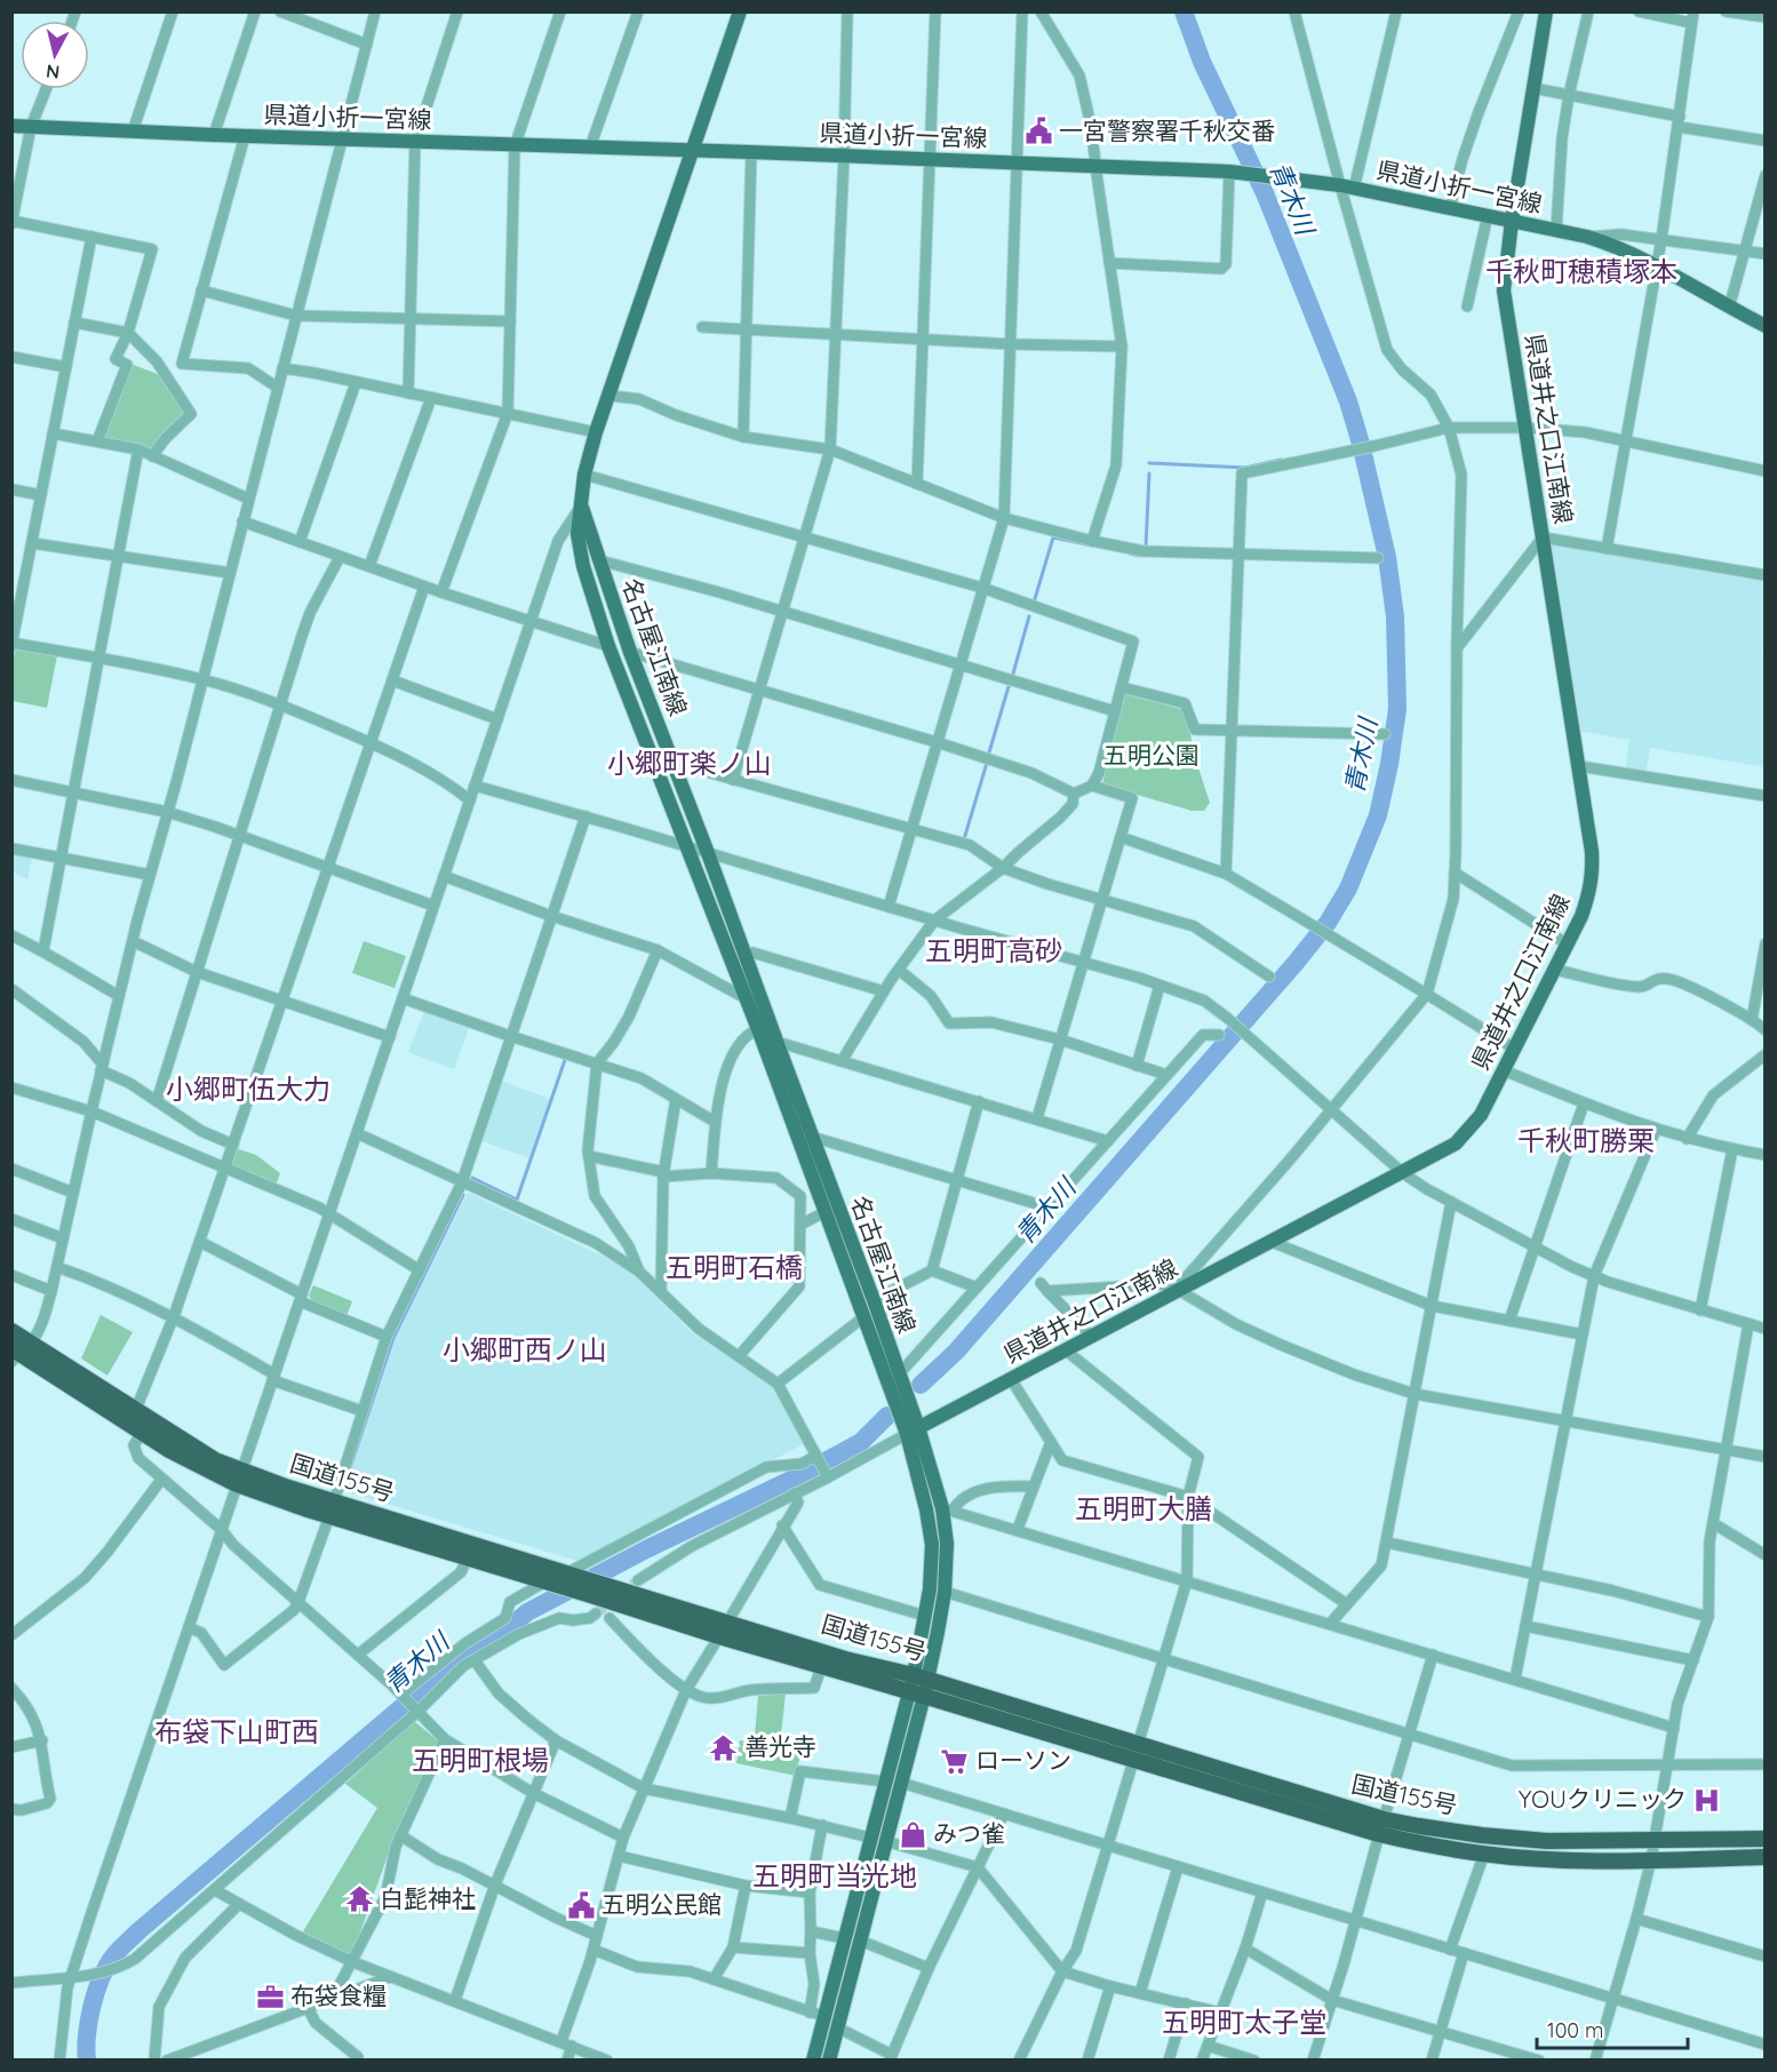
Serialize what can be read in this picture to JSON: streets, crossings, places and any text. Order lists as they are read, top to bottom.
{
  "streets": {
    "highway": ["国道155号"],
    "main road": ["県道小折一宮線", "県道井之口江南線", "名古屋江南線"]
  },
  "crossings": [
    ["県道小折一宮線", "県道井之口江南線"],
    ["県道小折一宮線", "名古屋江南線"],
    ["県道井之口江南線", "名古屋江南線"],
    ["名古屋江南線", "国道155号"]
  ],
  "districts": [
    "千秋町穂積塚本",
    "小郷町楽ノ山",
    "五明町高砂",
    "小郷町伍大力",
    "千秋町勝栗",
    "五明町石橋",
    "小郷町西ノ山",
    "五明町大膳",
    "布袋下山町西",
    "五明町根場",
    "五明町当光地",
    "五明町太子堂"
  ],
  "water": ["青木川"],
  "parks": ["五明公園"],
  "places": {
    "public building": ["一宮警察署千秋交番", "五明公民館"],
    "temple": ["善光寺", "白髭神社"],
    "supermarket": ["ローソン"],
    "hospital": ["YOUクリニック"],
    "shop": ["みつ雀"],
    "office": ["布袋食糧"]
  },
  "scale_bar": "100 m",
  "north": "bottom"
}
